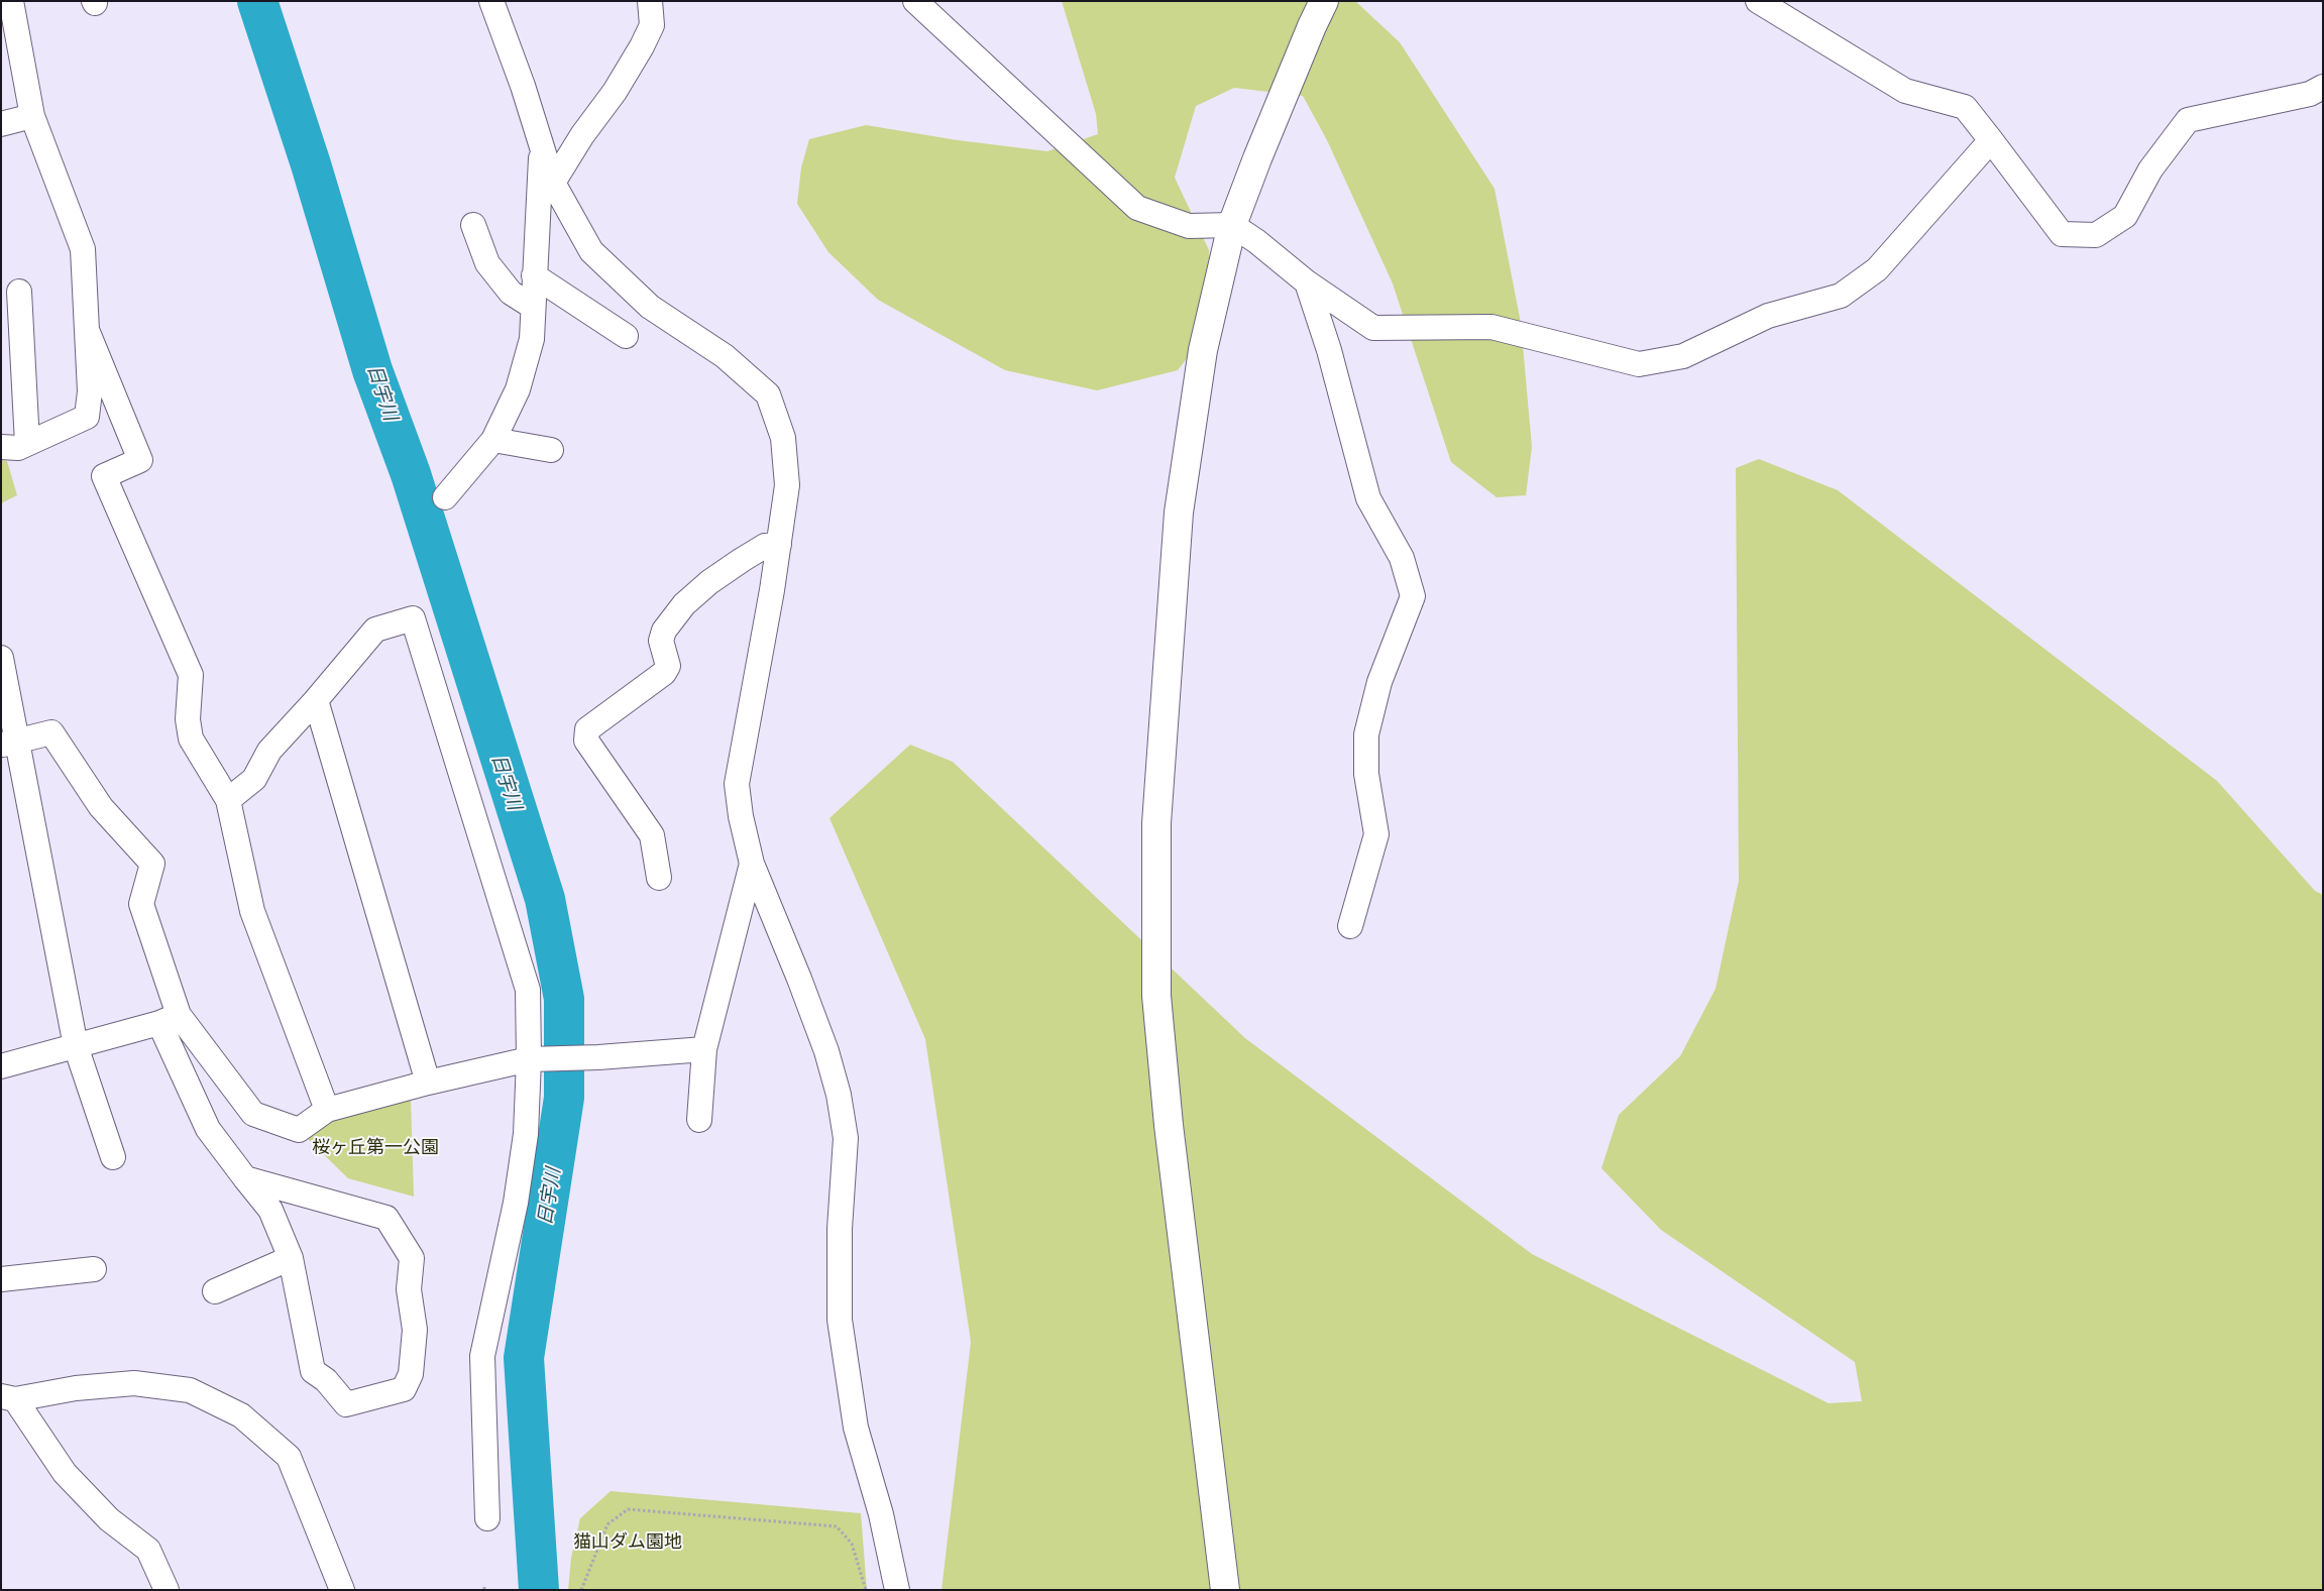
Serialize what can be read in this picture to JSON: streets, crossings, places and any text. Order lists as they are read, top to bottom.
{
  "water": ["日宇川"],
  "parks": ["桜ヶ丘第一公園", "猫山ダム園地"]
}
